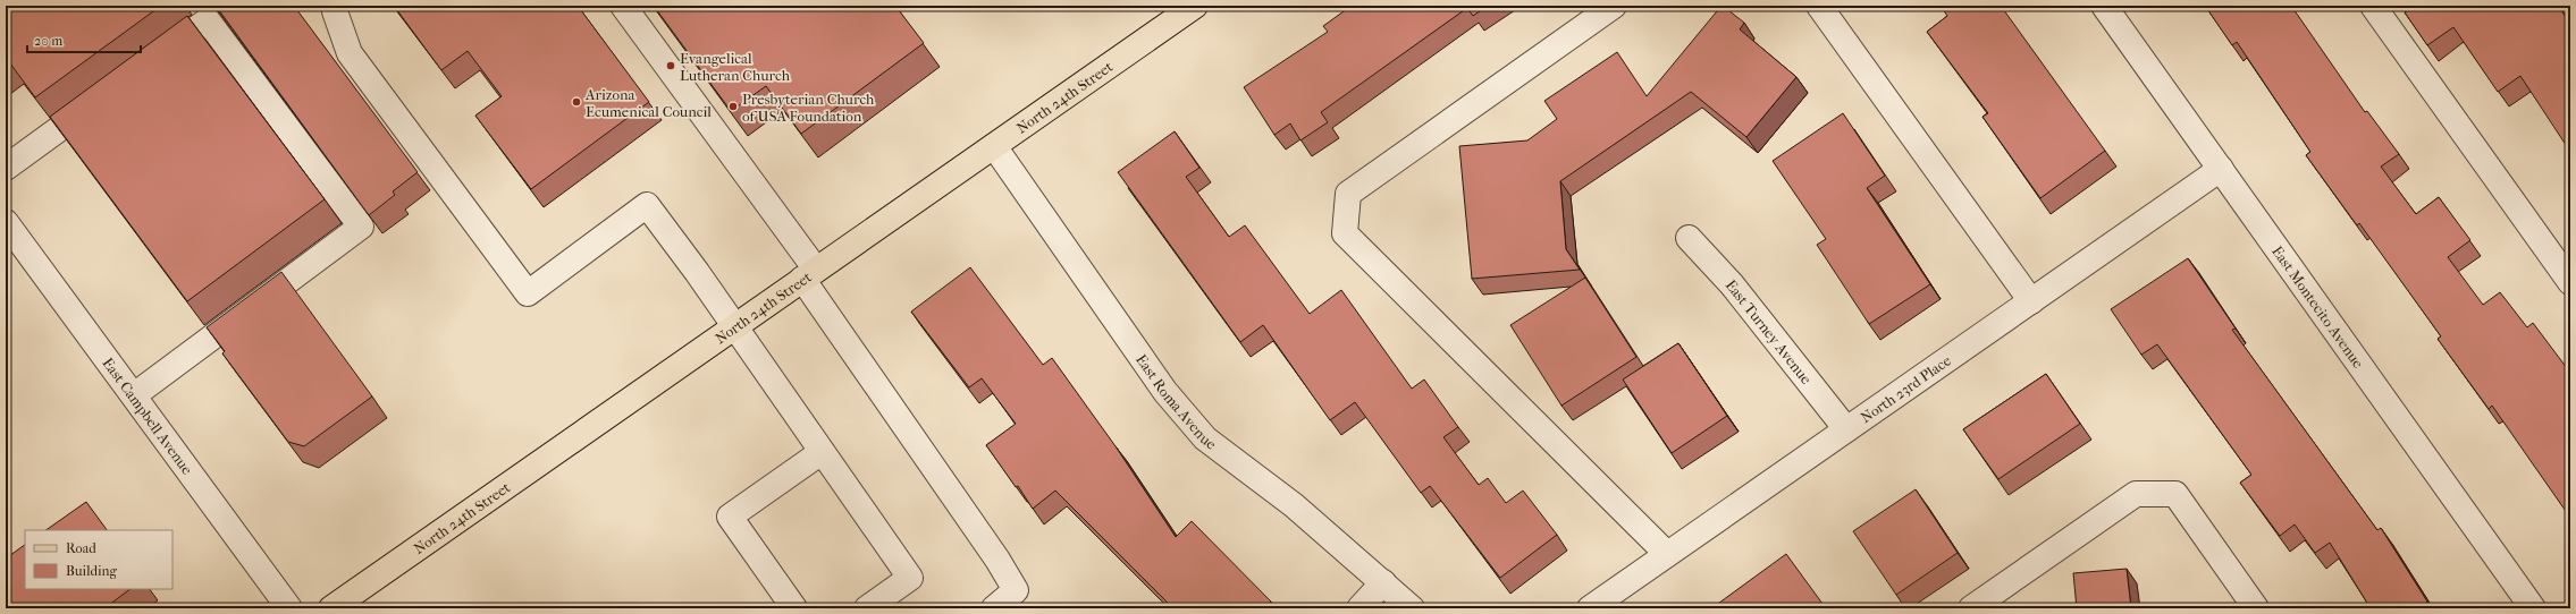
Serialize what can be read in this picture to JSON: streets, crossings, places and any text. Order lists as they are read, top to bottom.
{
  "streets": {
    "main road": ["North 24th Street"],
    "street": [
      "East Montecito Avenue",
      "East Turney Avenue",
      "North 23rd Place",
      "East Roma Avenue",
      "East Campbell Avenue"
    ]
  },
  "crossings": [
    ["North 24th Street", "East Roma Avenue"],
    ["East Montecito Avenue", "North 23rd Place"],
    ["East Turney Avenue", "North 23rd Place"]
  ],
  "places": ["Evangelical Lutheran Church", "Arizona Ecumenical Council", "Presbyterian Church of USA Foundation"],
  "legend": ["Road", "Building"],
  "scale_bar": "20 m"
}
